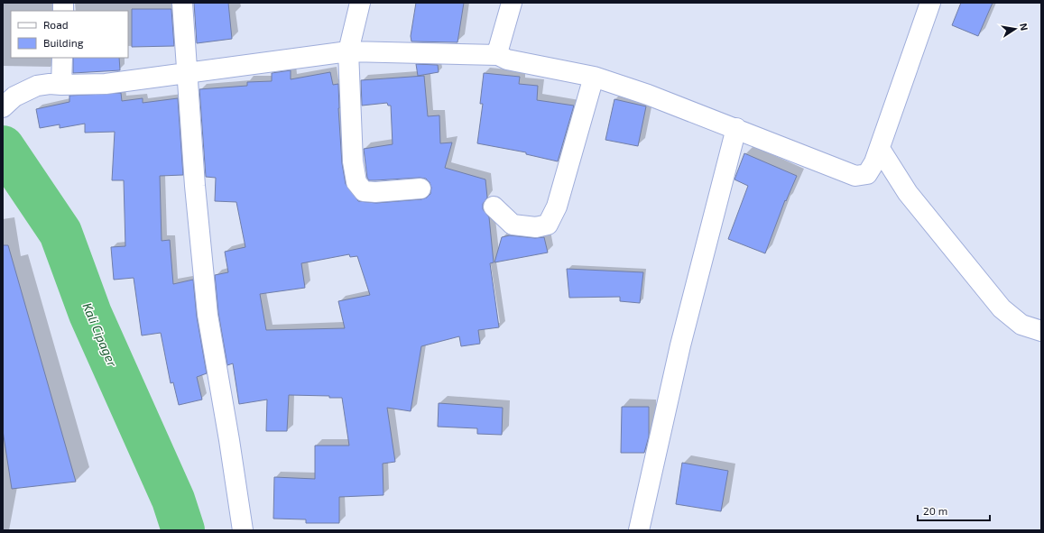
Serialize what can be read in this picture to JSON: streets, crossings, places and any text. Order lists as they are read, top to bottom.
{
  "water": ["Kali Cipager"],
  "legend": ["Road", "Building"],
  "scale_bar": "20 m",
  "north": "right"
}
